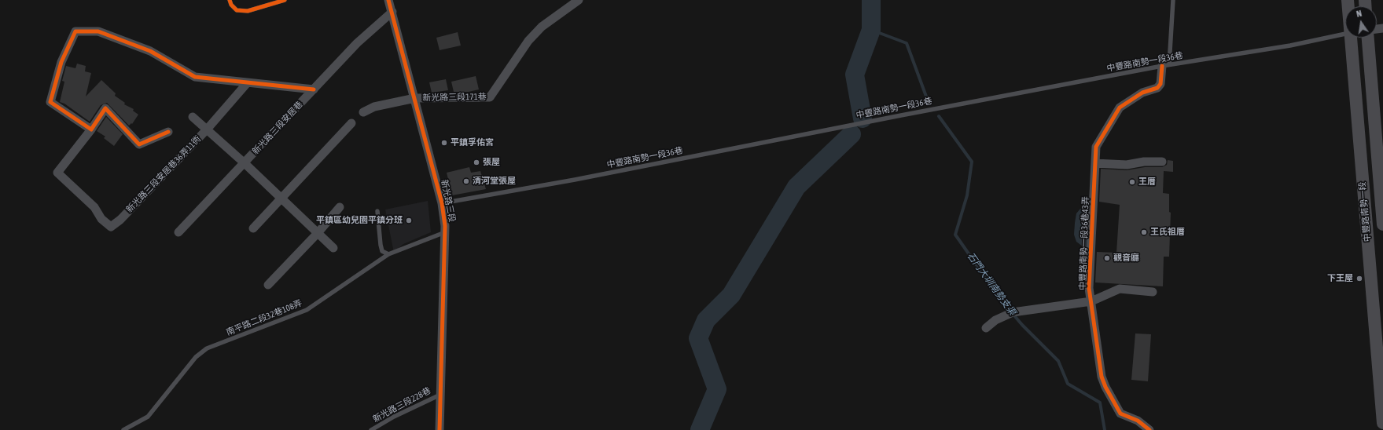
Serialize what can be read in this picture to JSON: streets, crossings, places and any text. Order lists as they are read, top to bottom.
{
  "streets": {
    "main road": ["中豐路南勢一段"],
    "street": [
      "新光路三段171巷",
      "新光路三段安居巷",
      "新光路三段安居巷36弄11衖",
      "新光路三段",
      "中豐路南勢一段36巷43弄"
    ],
    "lane": ["中豐路南勢一段36巷", "南平路二段32巷108弄", "新光路三段228巷"]
  },
  "crossings": [
    ["中豐路南勢一段36巷", "新光路三段"],
    ["中豐路南勢一段36巷", "中豐路南勢一段36巷43弄"],
    ["新光路三段171巷", "新光路三段"],
    ["新光路三段安居巷", "新光路三段"],
    ["新光路三段", "南平路二段32巷108弄"],
    ["新光路三段", "新光路三段228巷"]
  ],
  "water": ["石門大圳南勢支渠"],
  "places": [
    "平鎮孚佑宮",
    "張屋",
    "清河堂張屋",
    "王厝",
    "平鎮區幼兒園平鎮分班",
    "王氏祖厝",
    "觀音廳",
    "下王屋"
  ],
  "north": "top"
}
